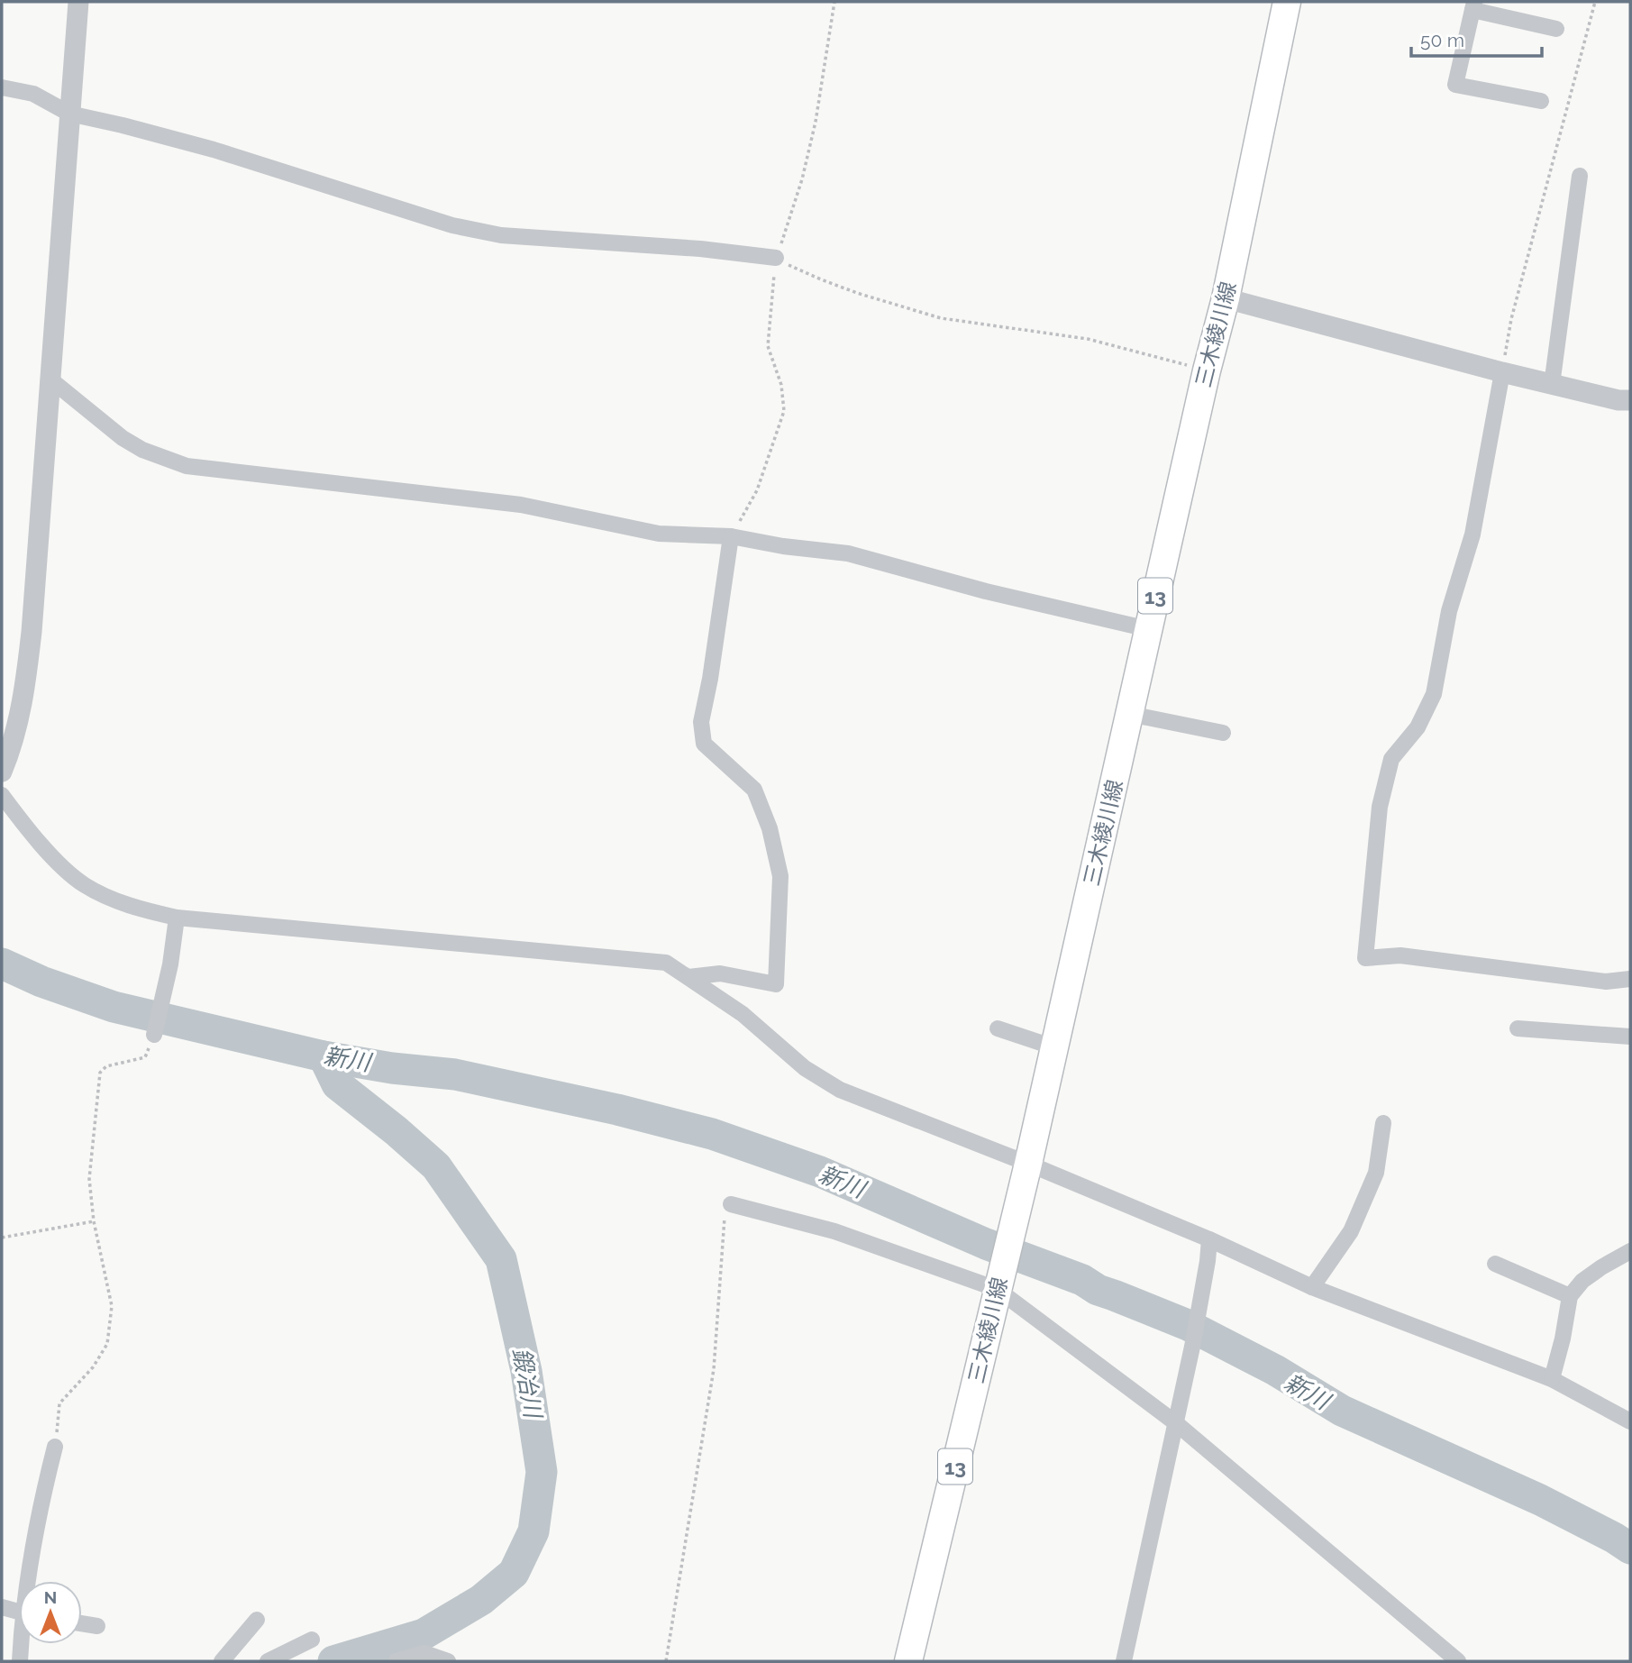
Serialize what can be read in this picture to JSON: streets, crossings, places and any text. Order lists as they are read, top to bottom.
{
  "streets": {
    "main road": ["三木綾川線", "13"]
  },
  "water": ["新川", "鍛冶川"],
  "scale_bar": "50 m",
  "north": "top"
}
